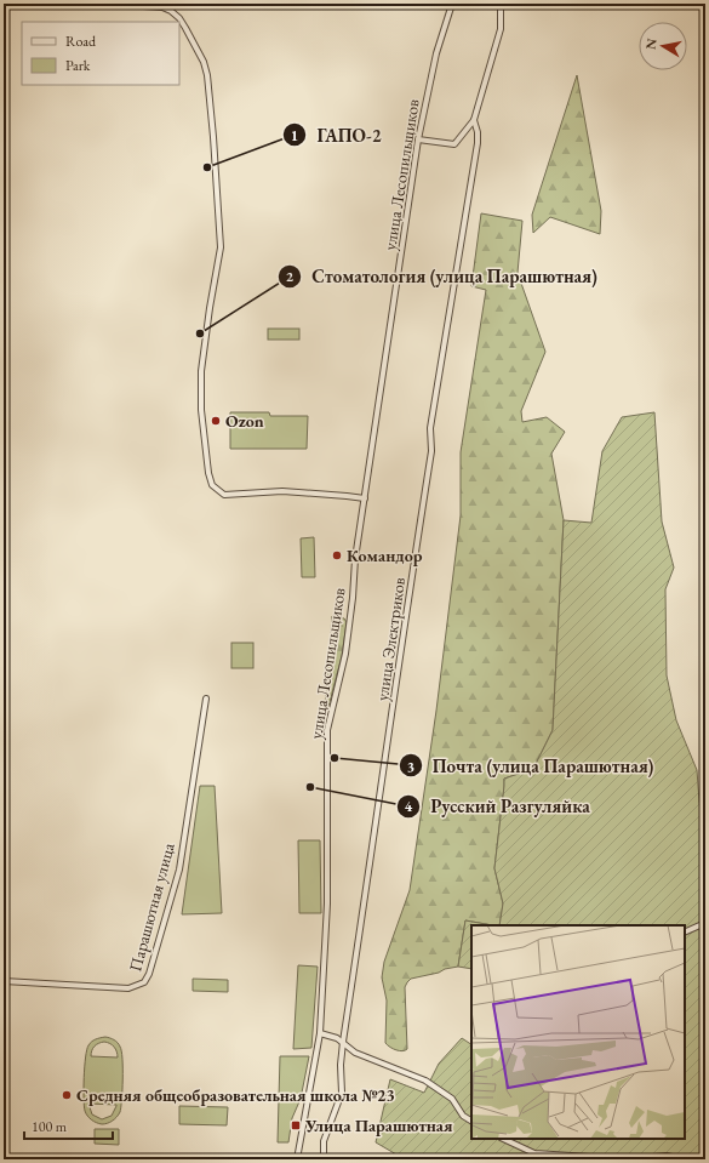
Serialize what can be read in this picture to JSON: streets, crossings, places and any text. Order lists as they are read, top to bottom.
{
  "streets": {
    "street": ["улица Лесопильщиков", "улица Электриков", "Парашютная улица"]
  },
  "places": {
    "other": [
      "ГАПО-2",
      "Стоматология (улица Парашютная)",
      "Ozon",
      "Командор",
      "Почта (улица Парашютная)",
      "Русский Разгуляйка",
      "Средняя общеобразовательная школа №23"
    ],
    "transit": ["Улица Парашютная"]
  },
  "legend": ["Road", "Park"],
  "scale_bar": "100 m",
  "north": "left"
}
